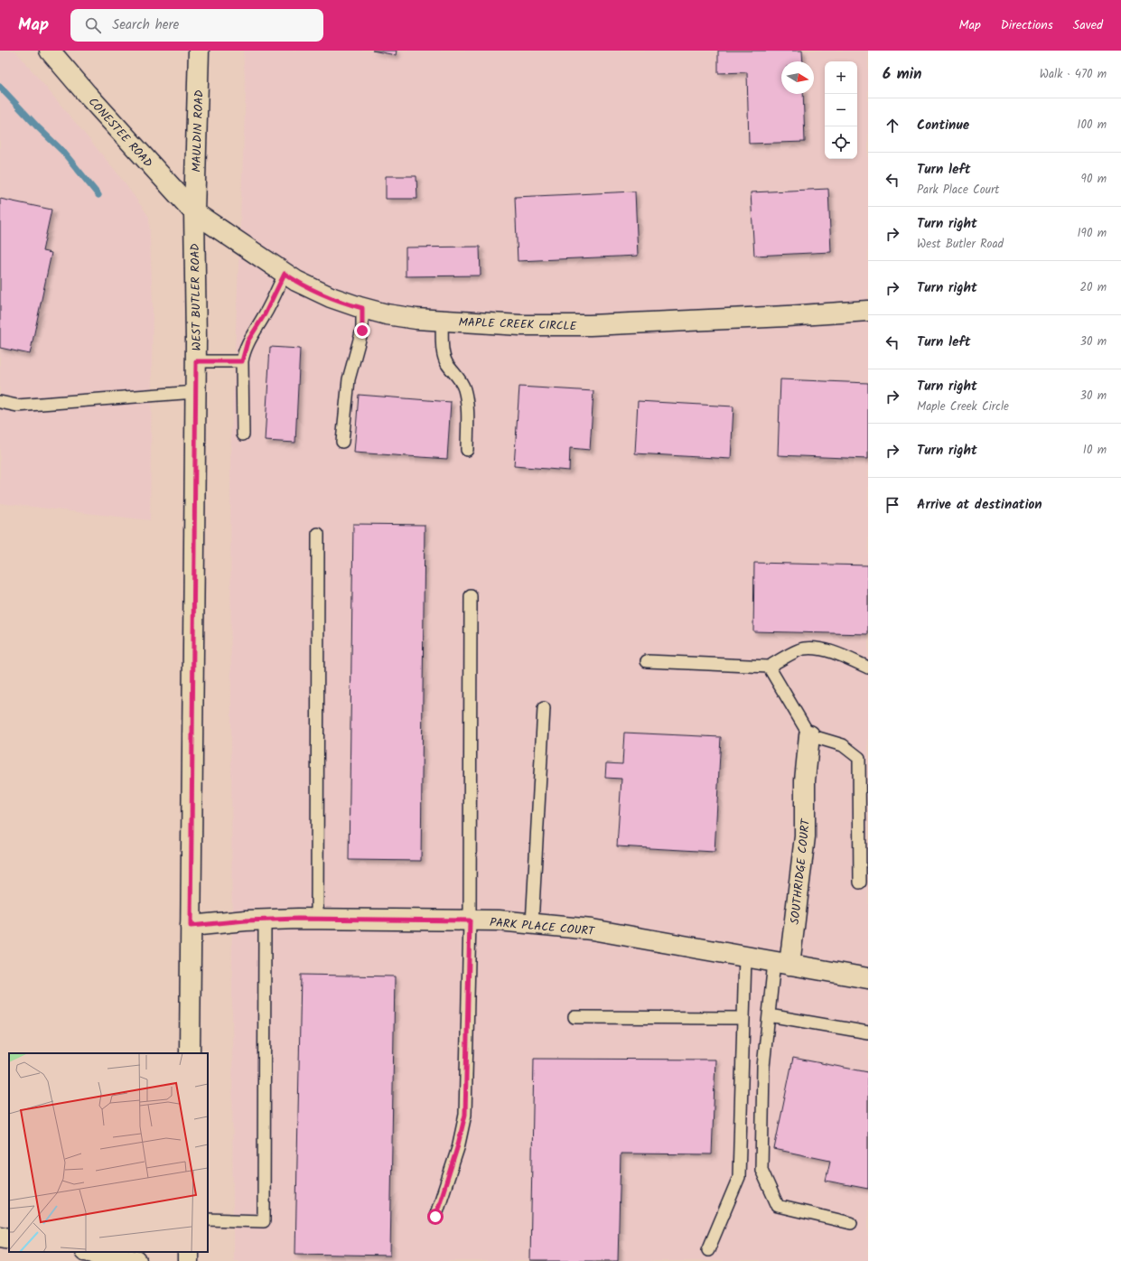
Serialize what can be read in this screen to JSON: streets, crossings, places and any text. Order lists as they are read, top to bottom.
{
  "streets": {
    "street": [
      "MAULDIN ROAD",
      "CONESTEE ROAD",
      "WEST BUTLER ROAD",
      "MAPLE CREEK CIRCLE",
      "SOUTHRIDGE COURT",
      "PARK PLACE COURT"
    ]
  },
  "crossings": [
    ["MAULDIN ROAD", "CONESTEE ROAD"],
    ["MAULDIN ROAD", "WEST BUTLER ROAD"],
    ["MAULDIN ROAD", "MAPLE CREEK CIRCLE"],
    ["CONESTEE ROAD", "WEST BUTLER ROAD"],
    ["CONESTEE ROAD", "MAPLE CREEK CIRCLE"],
    ["WEST BUTLER ROAD", "MAPLE CREEK CIRCLE"],
    ["WEST BUTLER ROAD", "PARK PLACE COURT"],
    ["SOUTHRIDGE COURT", "PARK PLACE COURT"]
  ],
  "north": "right",
  "page": {
    "header": "Map",
    "search": "Search here",
    "nav": ["Map", "Directions", "Saved"],
    "heading": ["6 min", "Walk · 470 m"],
    "map_buttons": ["+", "−"],
    "list": [
      ["Continue", "100 m"],
      ["Turn left", "Park Place Court", "90 m"],
      ["Turn right", "West Butler Road", "190 m"],
      ["Turn right", "20 m"],
      ["Turn left", "30 m"],
      ["Turn right", "Maple Creek Circle", "30 m"],
      ["Turn right", "10 m"],
      "Arrive at destination"
    ]
  }
}
